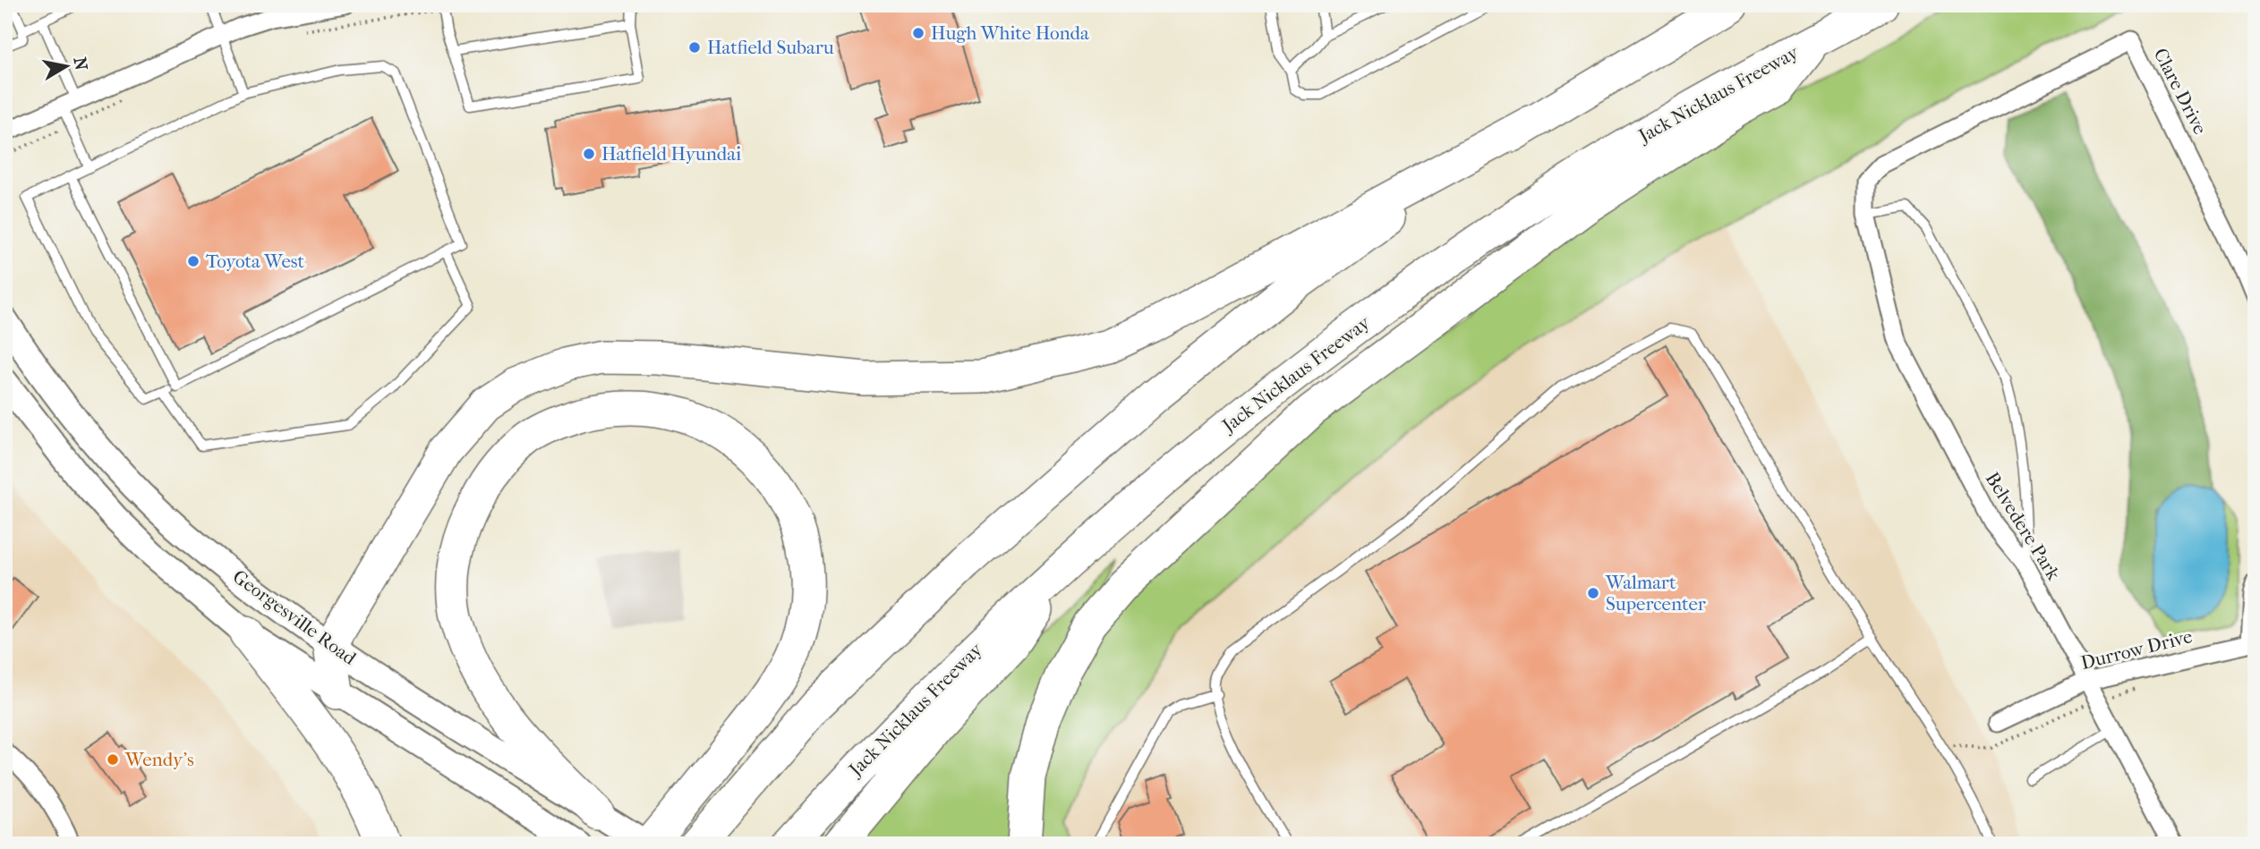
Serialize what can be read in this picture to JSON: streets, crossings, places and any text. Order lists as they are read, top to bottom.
{
  "streets": {
    "highway": ["Jack Nicklaus Freeway"],
    "main road": ["Georgesville Road"],
    "street": ["Clare Drive", "Belvedere Park", "Durrow Drive"]
  },
  "crossings": [
    ["Clare Drive", "Belvedere Park"],
    ["Belvedere Park", "Durrow Drive"]
  ],
  "places": [
    "Hugh White Honda",
    "Hatfield Subaru",
    "Hatfield Hyundai",
    "Toyota West",
    "Walmart Supercenter",
    "Wendy's"
  ],
  "north": "right"
}
